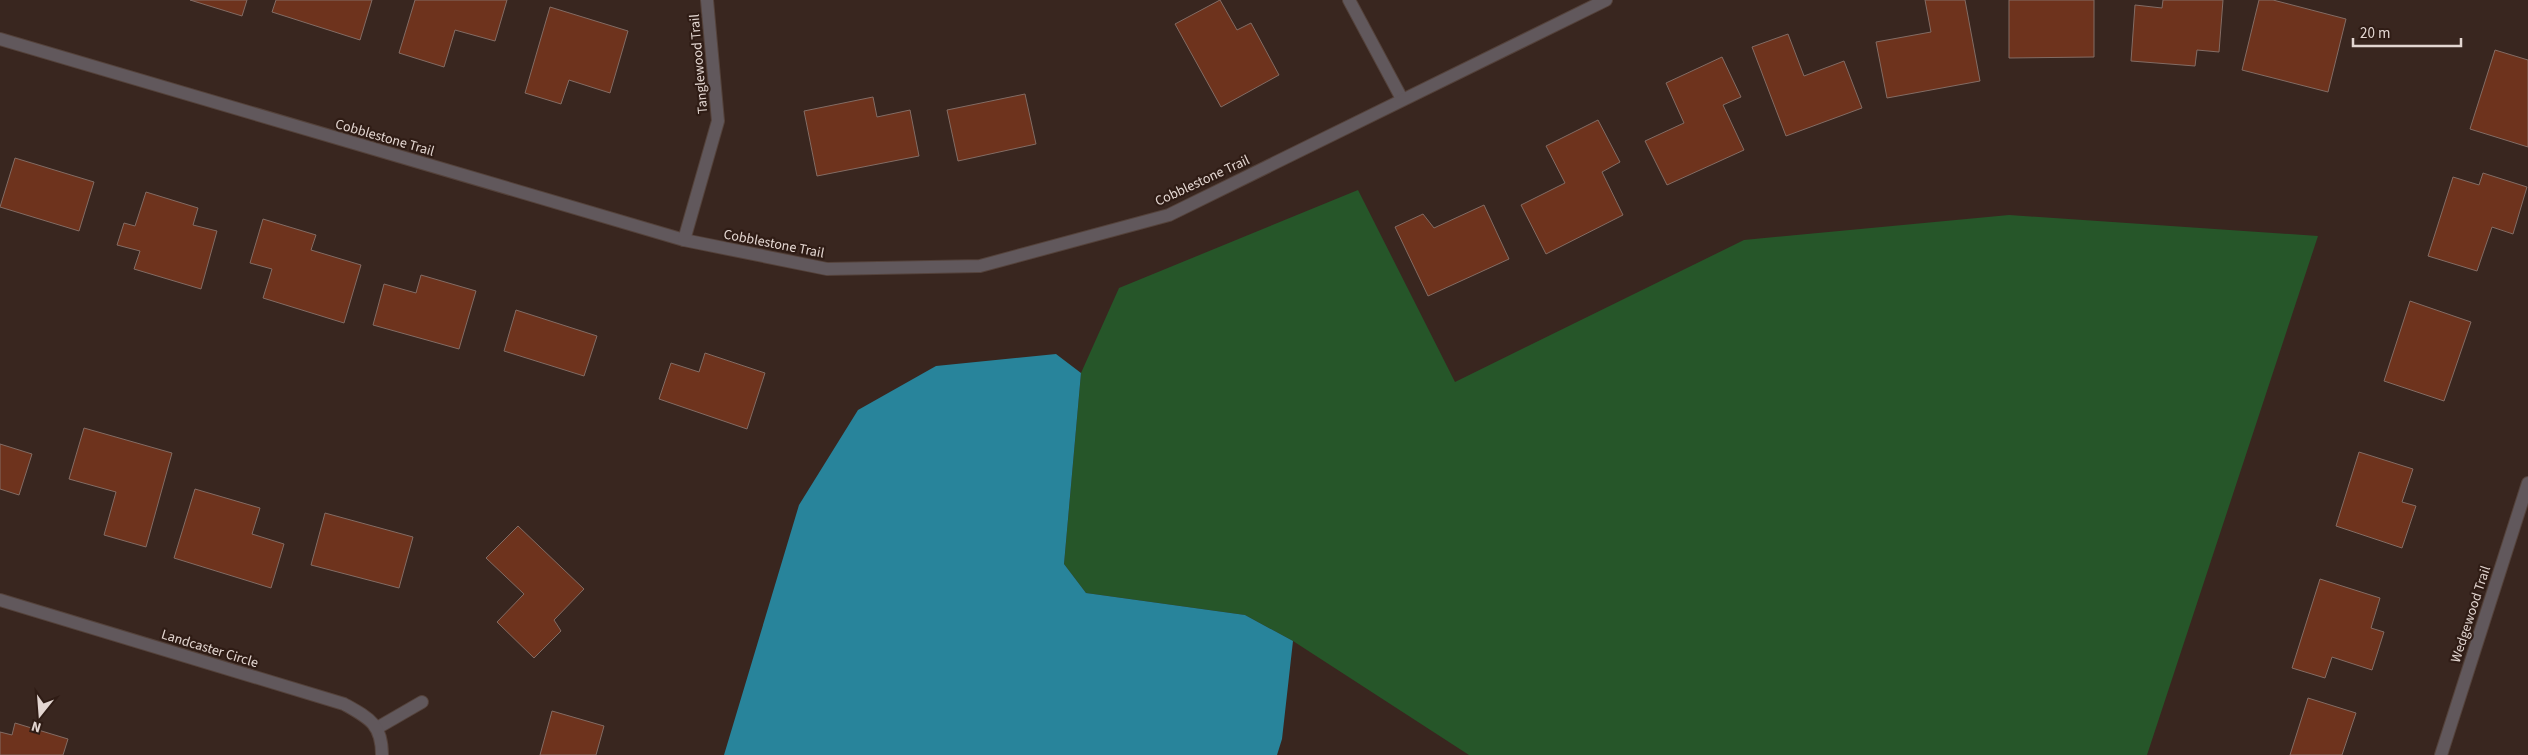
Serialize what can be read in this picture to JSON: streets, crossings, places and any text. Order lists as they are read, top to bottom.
{
  "streets": {
    "street": [
      "Tanglewood Trail",
      "Cobblestone Trail",
      "Wedgewood Trail",
      "Landcaster Circle"
    ]
  },
  "crossings": [
    ["Tanglewood Trail", "Cobblestone Trail"]
  ],
  "scale_bar": "20 m",
  "north": "bottom"
}
